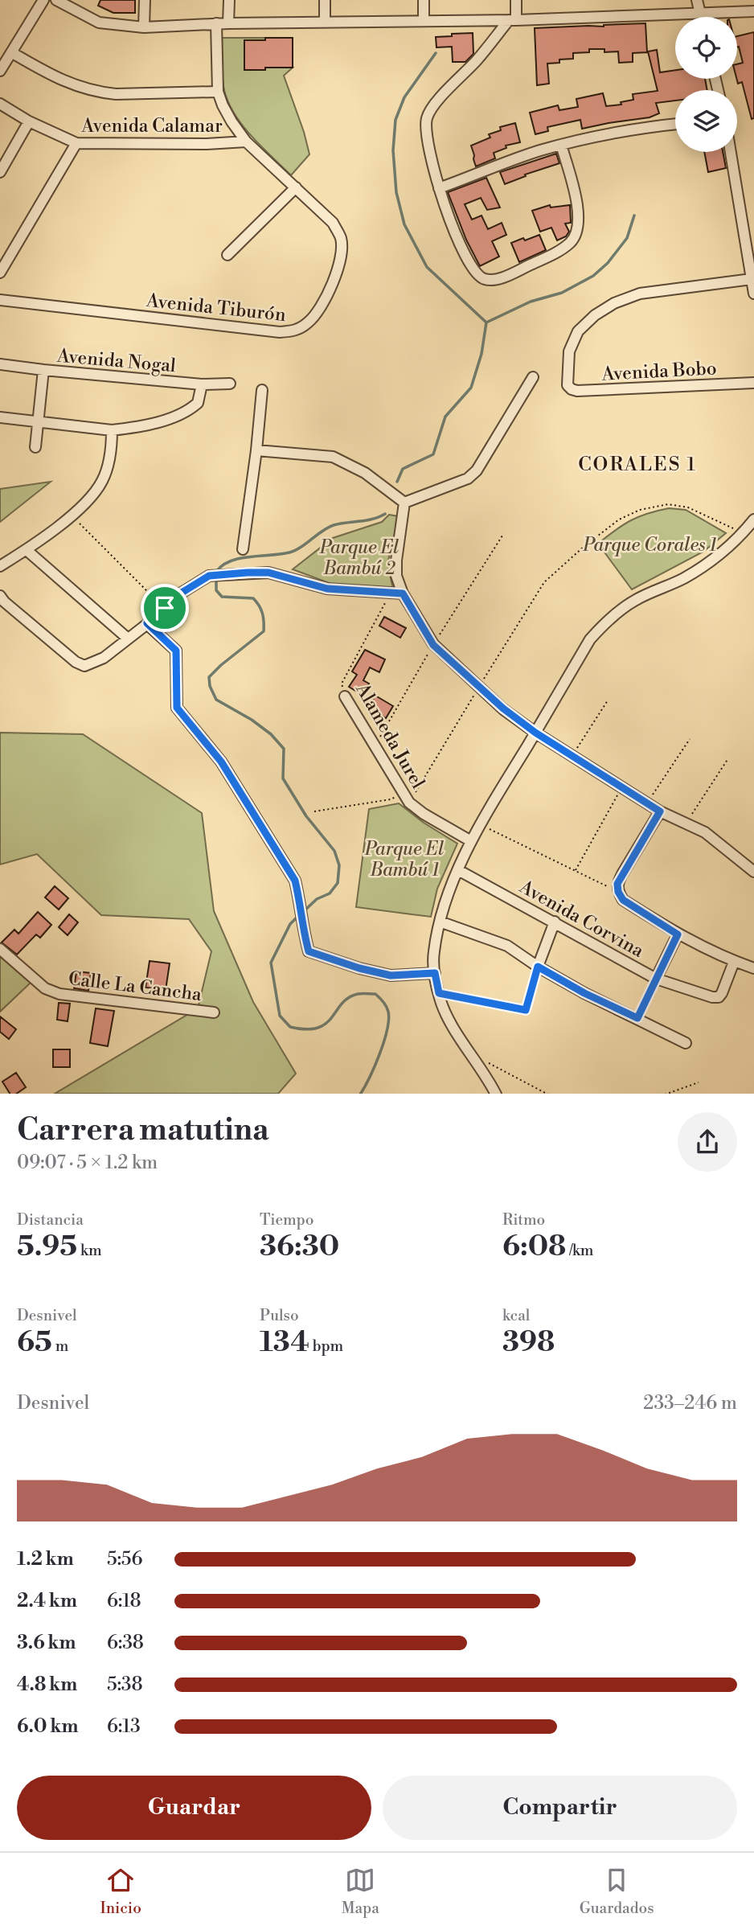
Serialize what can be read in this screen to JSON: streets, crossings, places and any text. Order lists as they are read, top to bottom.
{
  "streets": {
    "street": [
      "Avenida Calamar",
      "Avenida Tiburón",
      "Avenida Nogal",
      "Avenida Bobo",
      "Alameda Jurel",
      "Avenida Corvina",
      "Calle La Cancha"
    ]
  },
  "crossings": [
    ["Avenida Calamar", "Avenida Tiburón"]
  ],
  "districts": ["CORALES 1"],
  "parks": ["Parque Corales 1", "Parque El Bambú 2", "Parque El Bambú 1"],
  "page": {
    "heading": ["Carrera matutina", "09:07 · 5 × 1.2 km"],
    "stats": [
      ["Distancia", "5.95 km"],
      ["Tiempo", "36:30"],
      ["Ritmo", "6:08 /km"],
      ["Desnivel", "65 m"],
      ["Pulso", "134 bpm"],
      ["kcal", "398"]
    ],
    "chart": ["Desnivel", "233–246 m"],
    "list": [
      {
        "name": "1.2 km",
        "note": "5:56"
      },
      {
        "name": "2.4 km",
        "note": "6:18"
      },
      {
        "name": "3.6 km",
        "note": "6:38"
      },
      {
        "name": "4.8 km",
        "note": "5:38"
      },
      {
        "name": "6.0 km",
        "note": "6:13"
      }
    ],
    "buttons": ["Guardar", "Compartir"],
    "tabs": ["Inicio", "Mapa", "Guardados"]
  }
}
